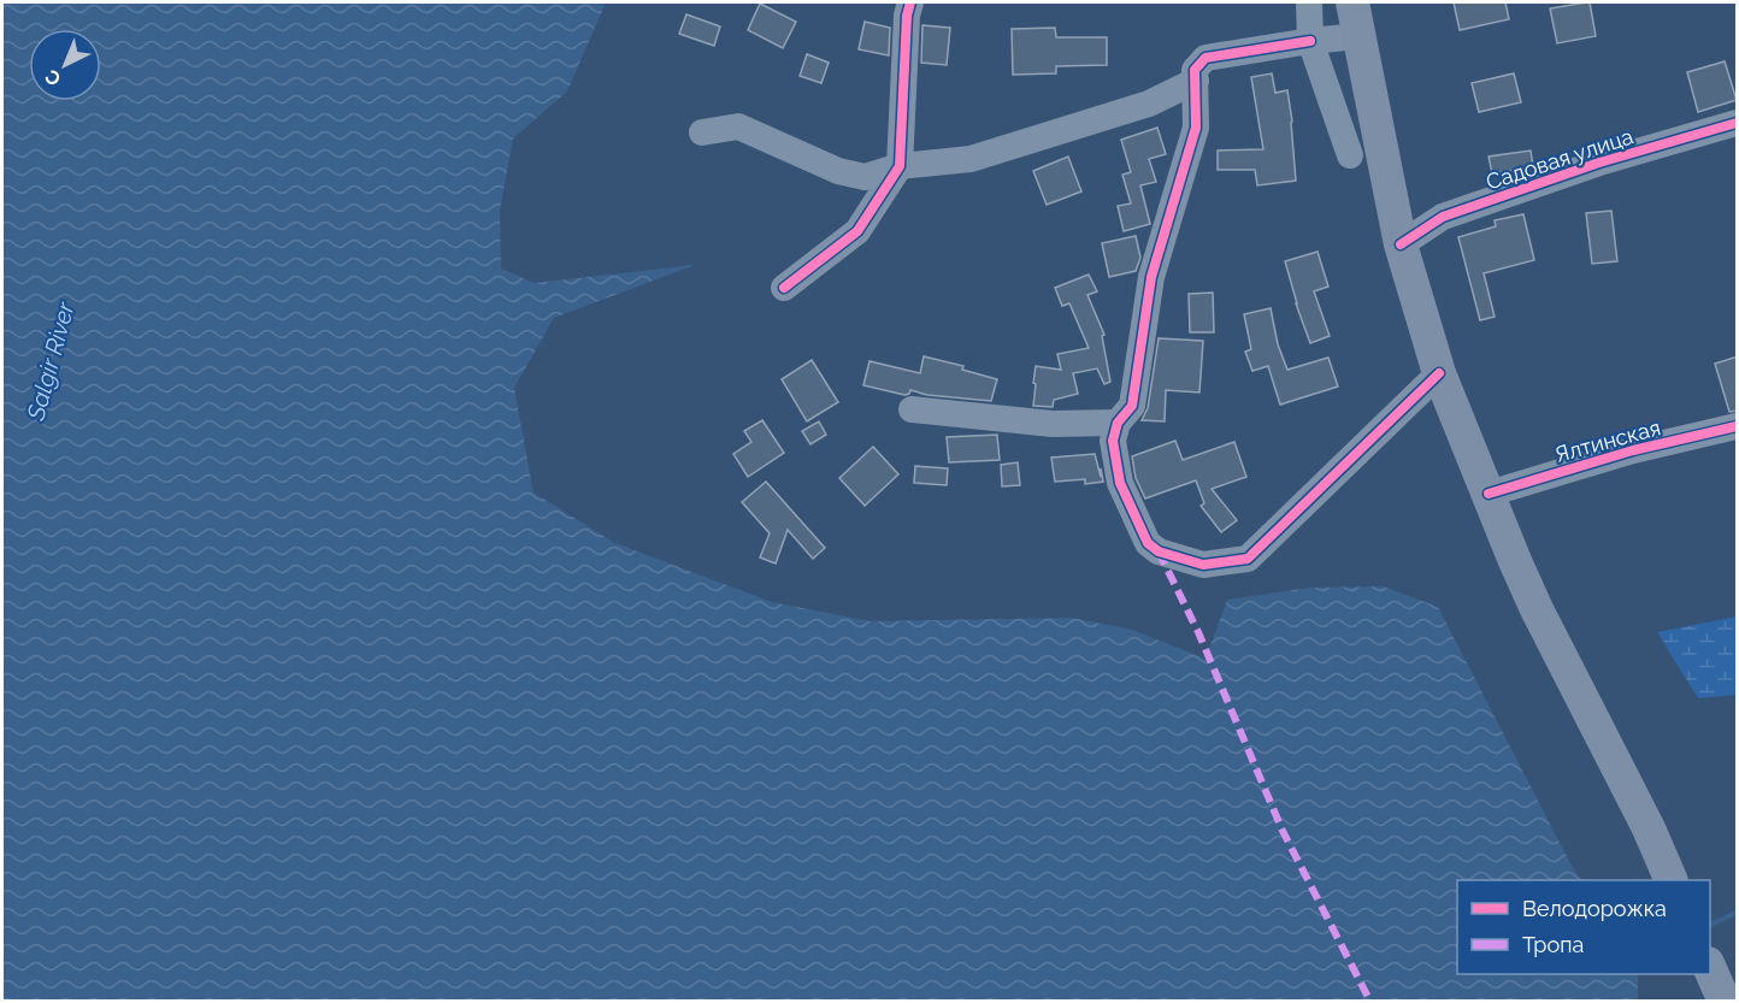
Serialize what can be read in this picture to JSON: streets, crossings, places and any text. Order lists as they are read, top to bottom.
{
  "streets": {
    "street": ["Садовая улица", "Ялтинская"]
  },
  "water": ["Salgir River"],
  "legend": ["Велодорожка", "Тропа"],
  "north": "bottom left"
}
